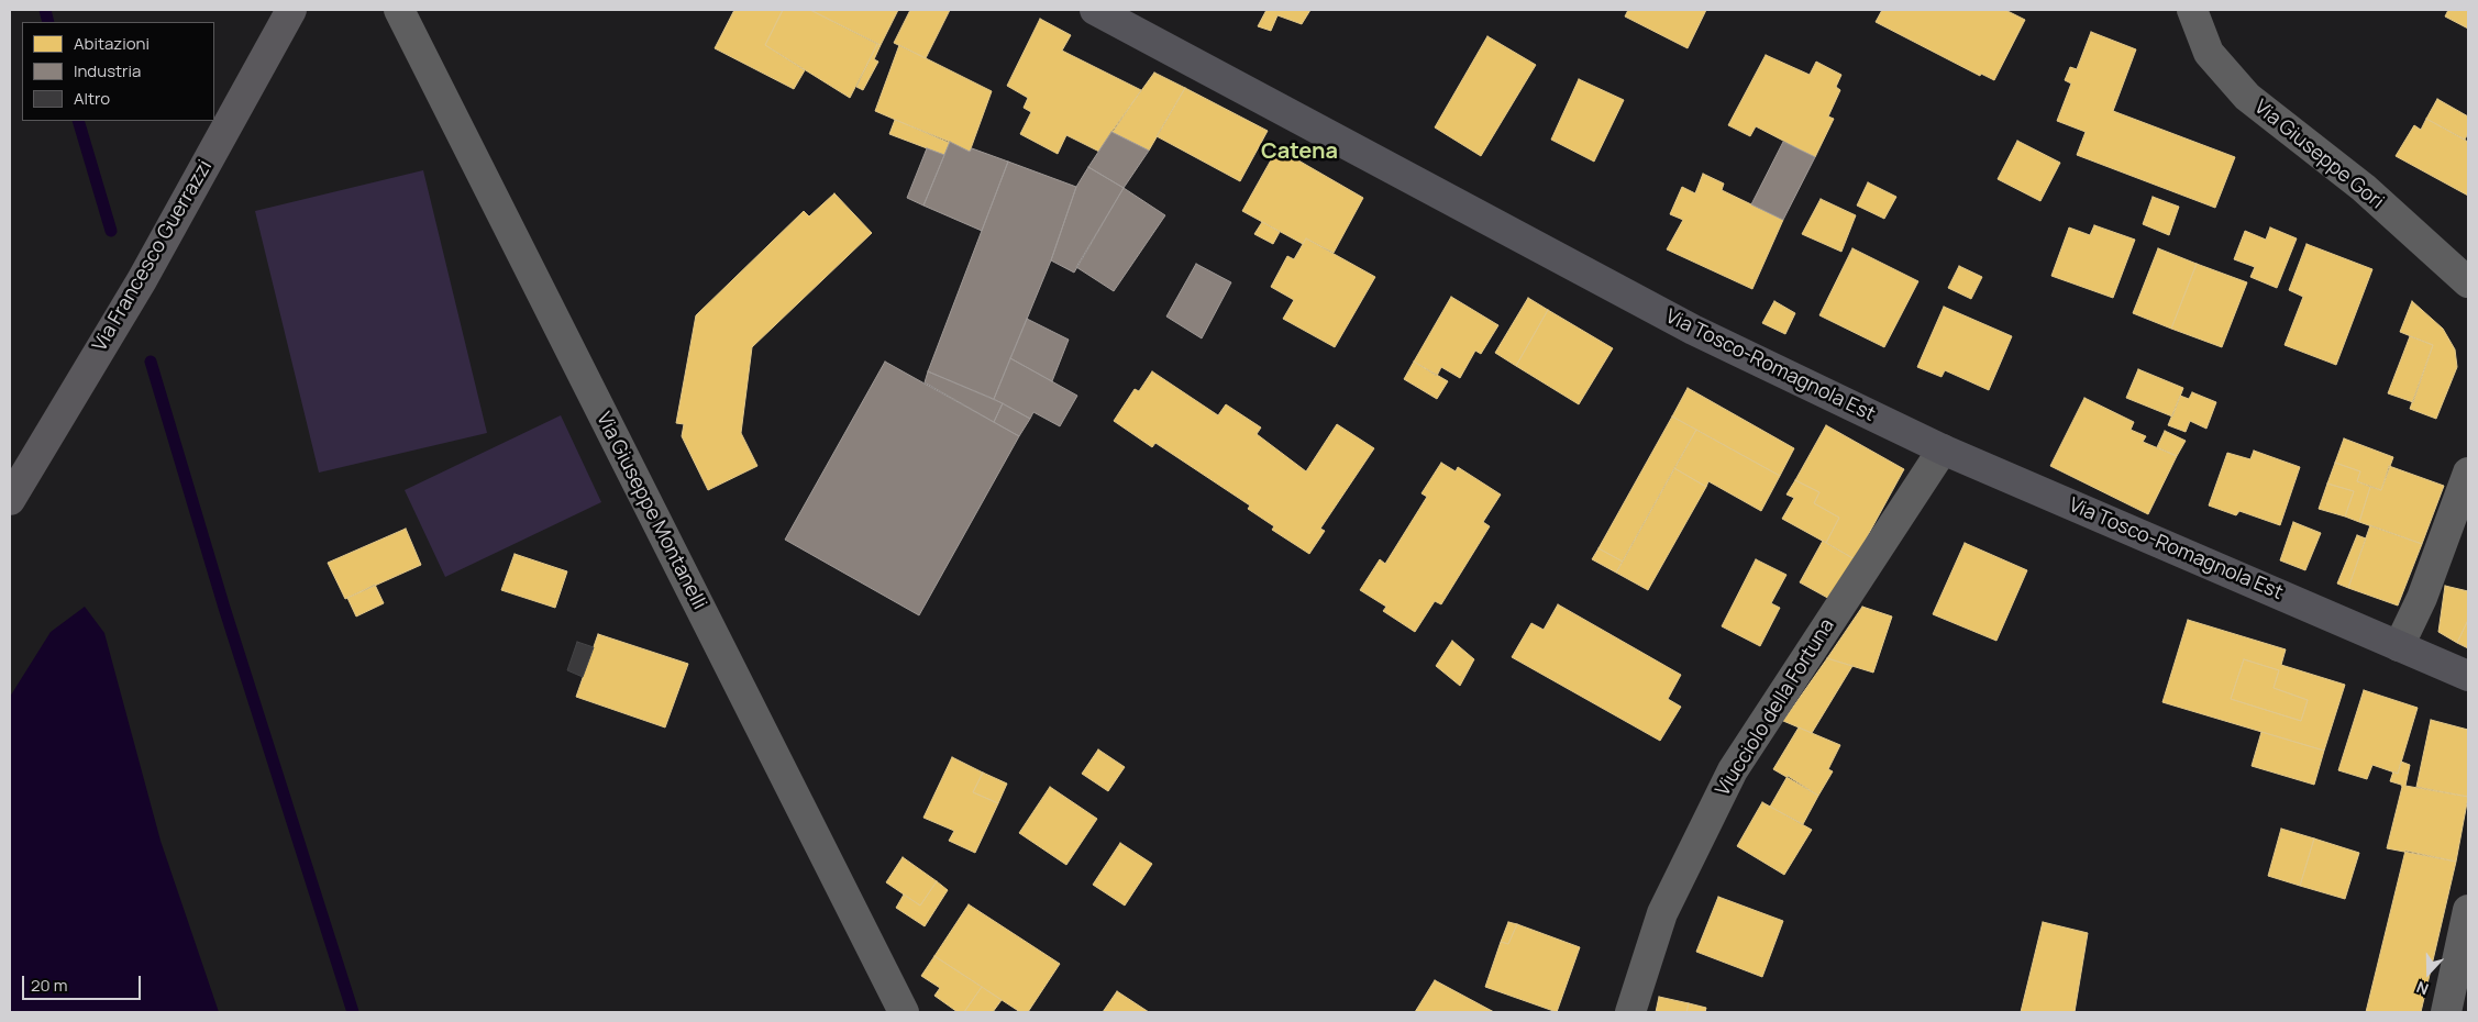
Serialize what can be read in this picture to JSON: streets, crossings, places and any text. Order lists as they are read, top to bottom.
{
  "streets": {
    "main road": ["Via Francesco Guerrazzi", "Via Tosco-Romagnola Est"],
    "street": ["Via Giuseppe Gori", "Via Giuseppe Montanelli", "Viucciolo della Fortuna"]
  },
  "crossings": [
    ["Via Tosco-Romagnola Est", "Viucciolo della Fortuna"]
  ],
  "districts": ["Catena"],
  "legend": ["Abitazioni", "Industria", "Altro"],
  "scale_bar": "20 m",
  "north": "bottom"
}
